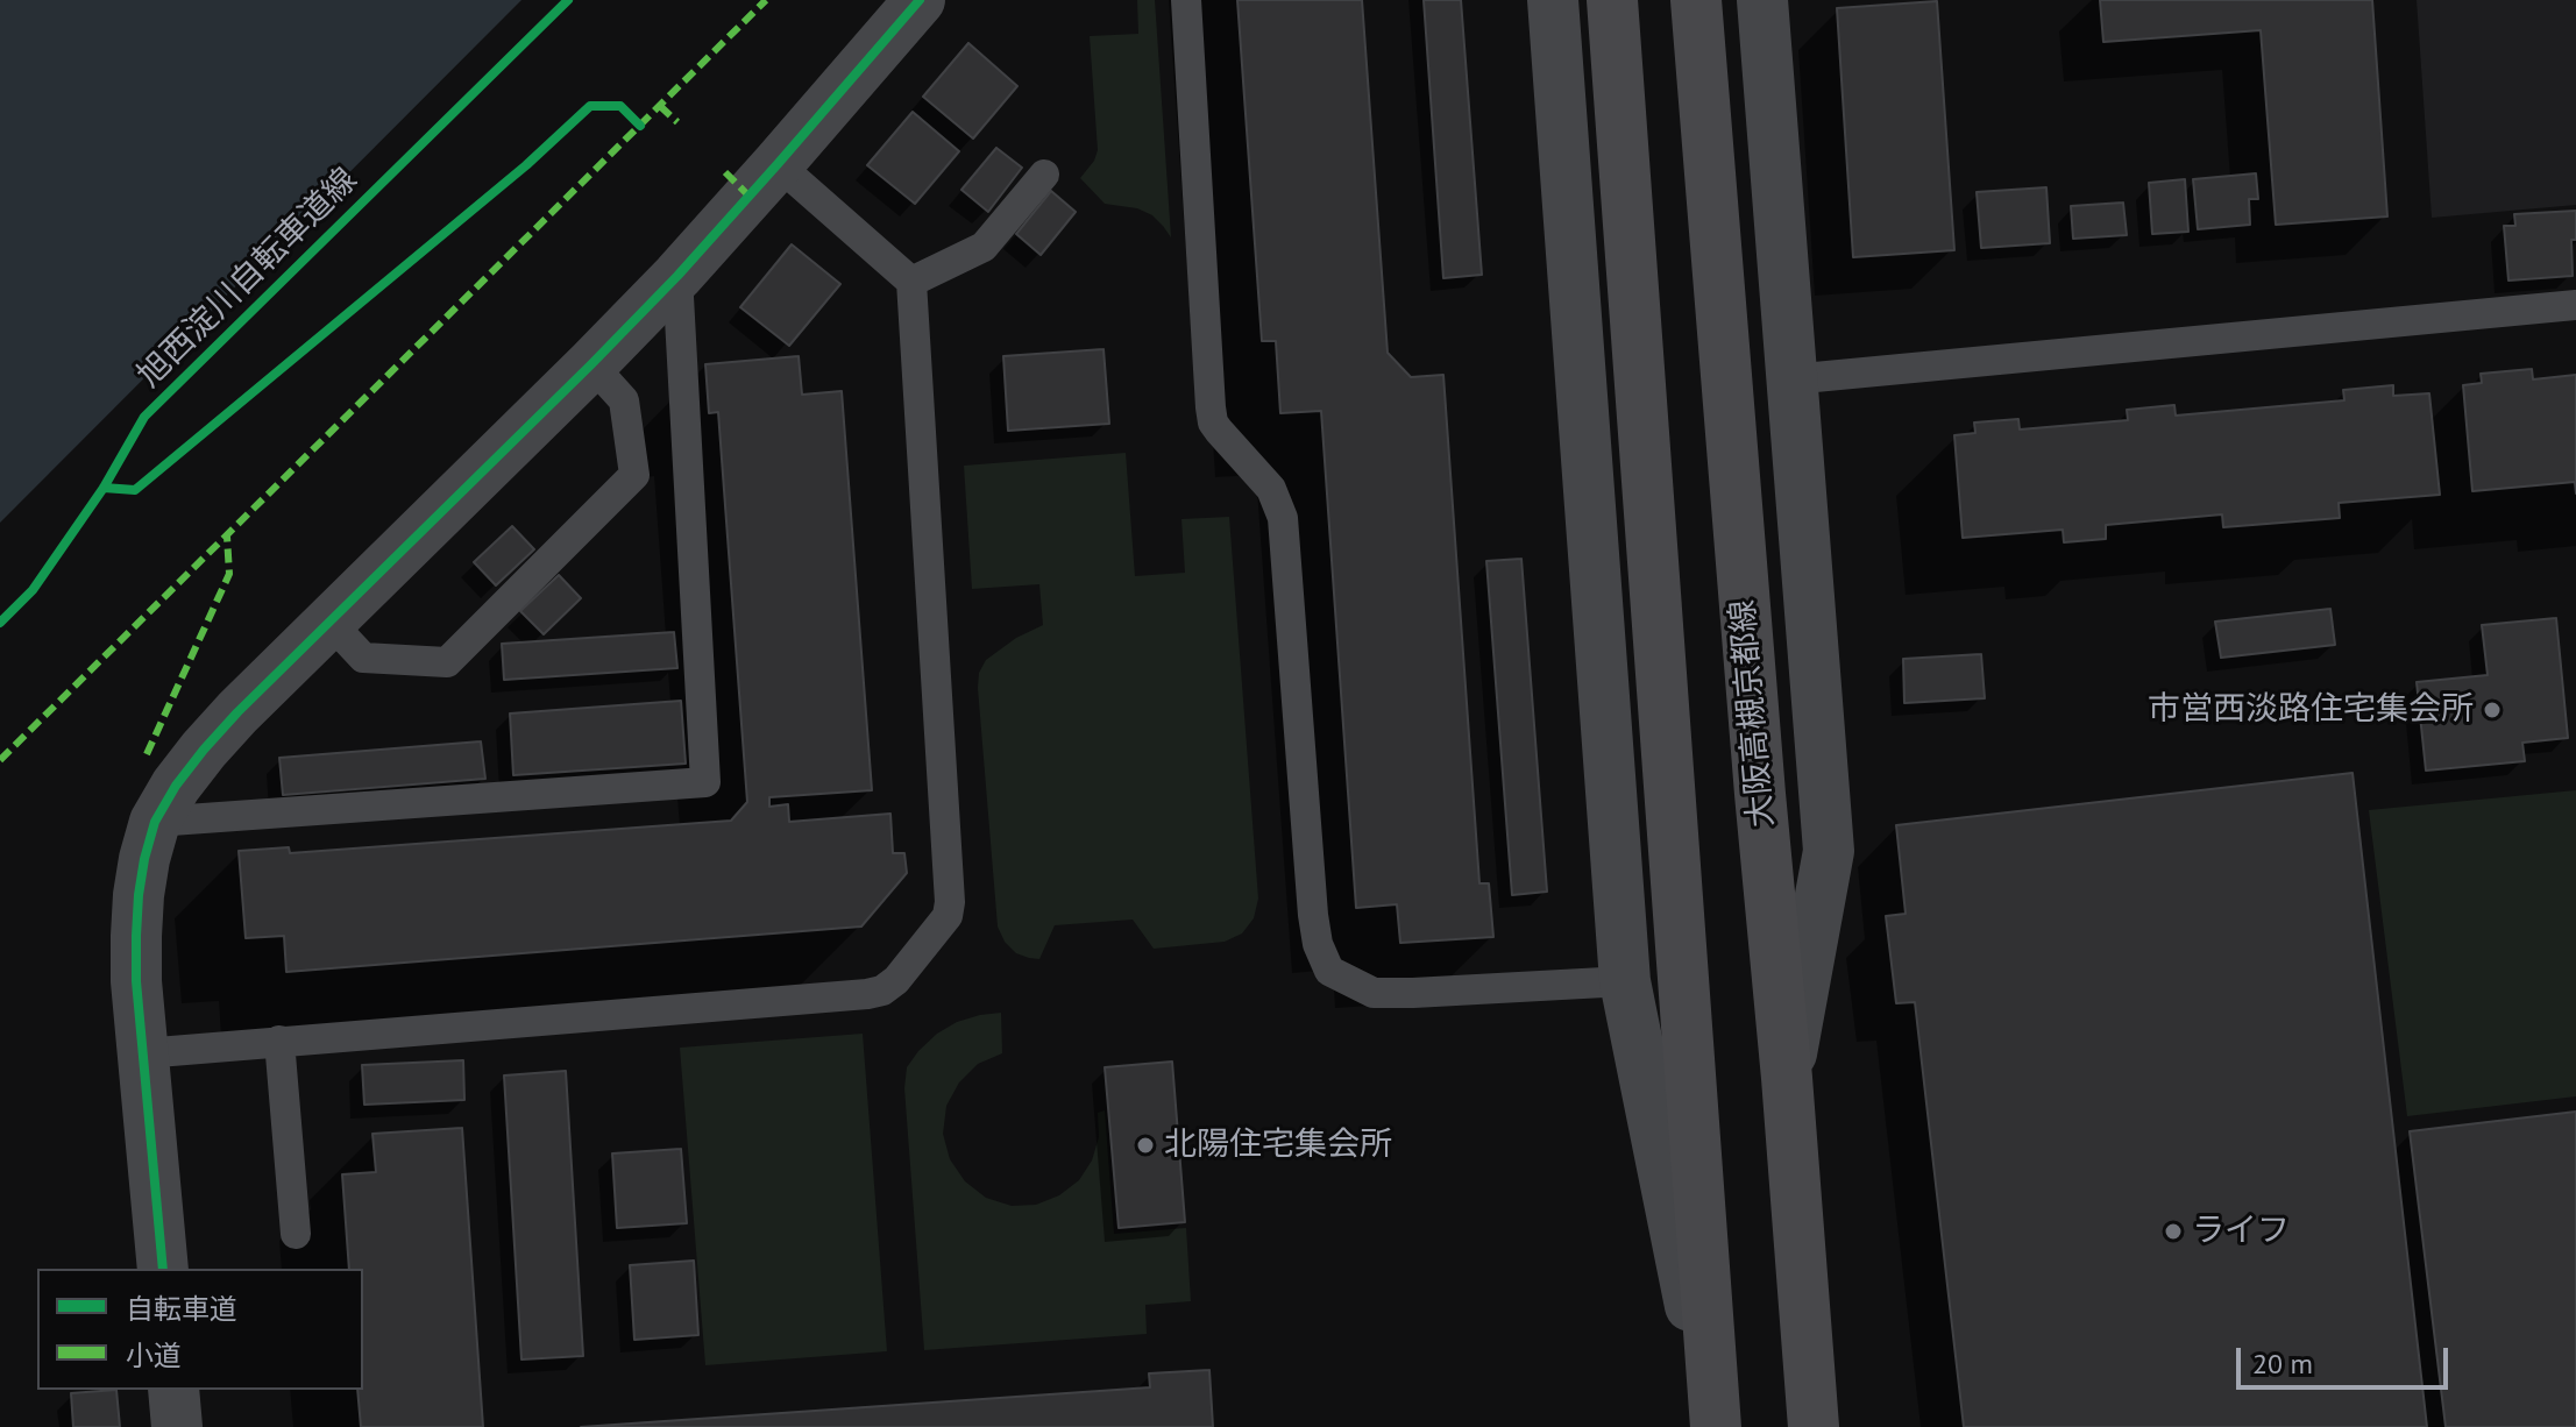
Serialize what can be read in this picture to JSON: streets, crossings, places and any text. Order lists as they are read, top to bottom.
{
  "streets": {
    "main road": ["大阪高槻京都線"],
    "cycle path": ["旭西淀川自転車道線"]
  },
  "places": ["市営西淡路住宅集会所", "北陽住宅集会所", "ライフ"],
  "legend": ["自転車道", "小道"],
  "scale_bar": "20 m"
}
